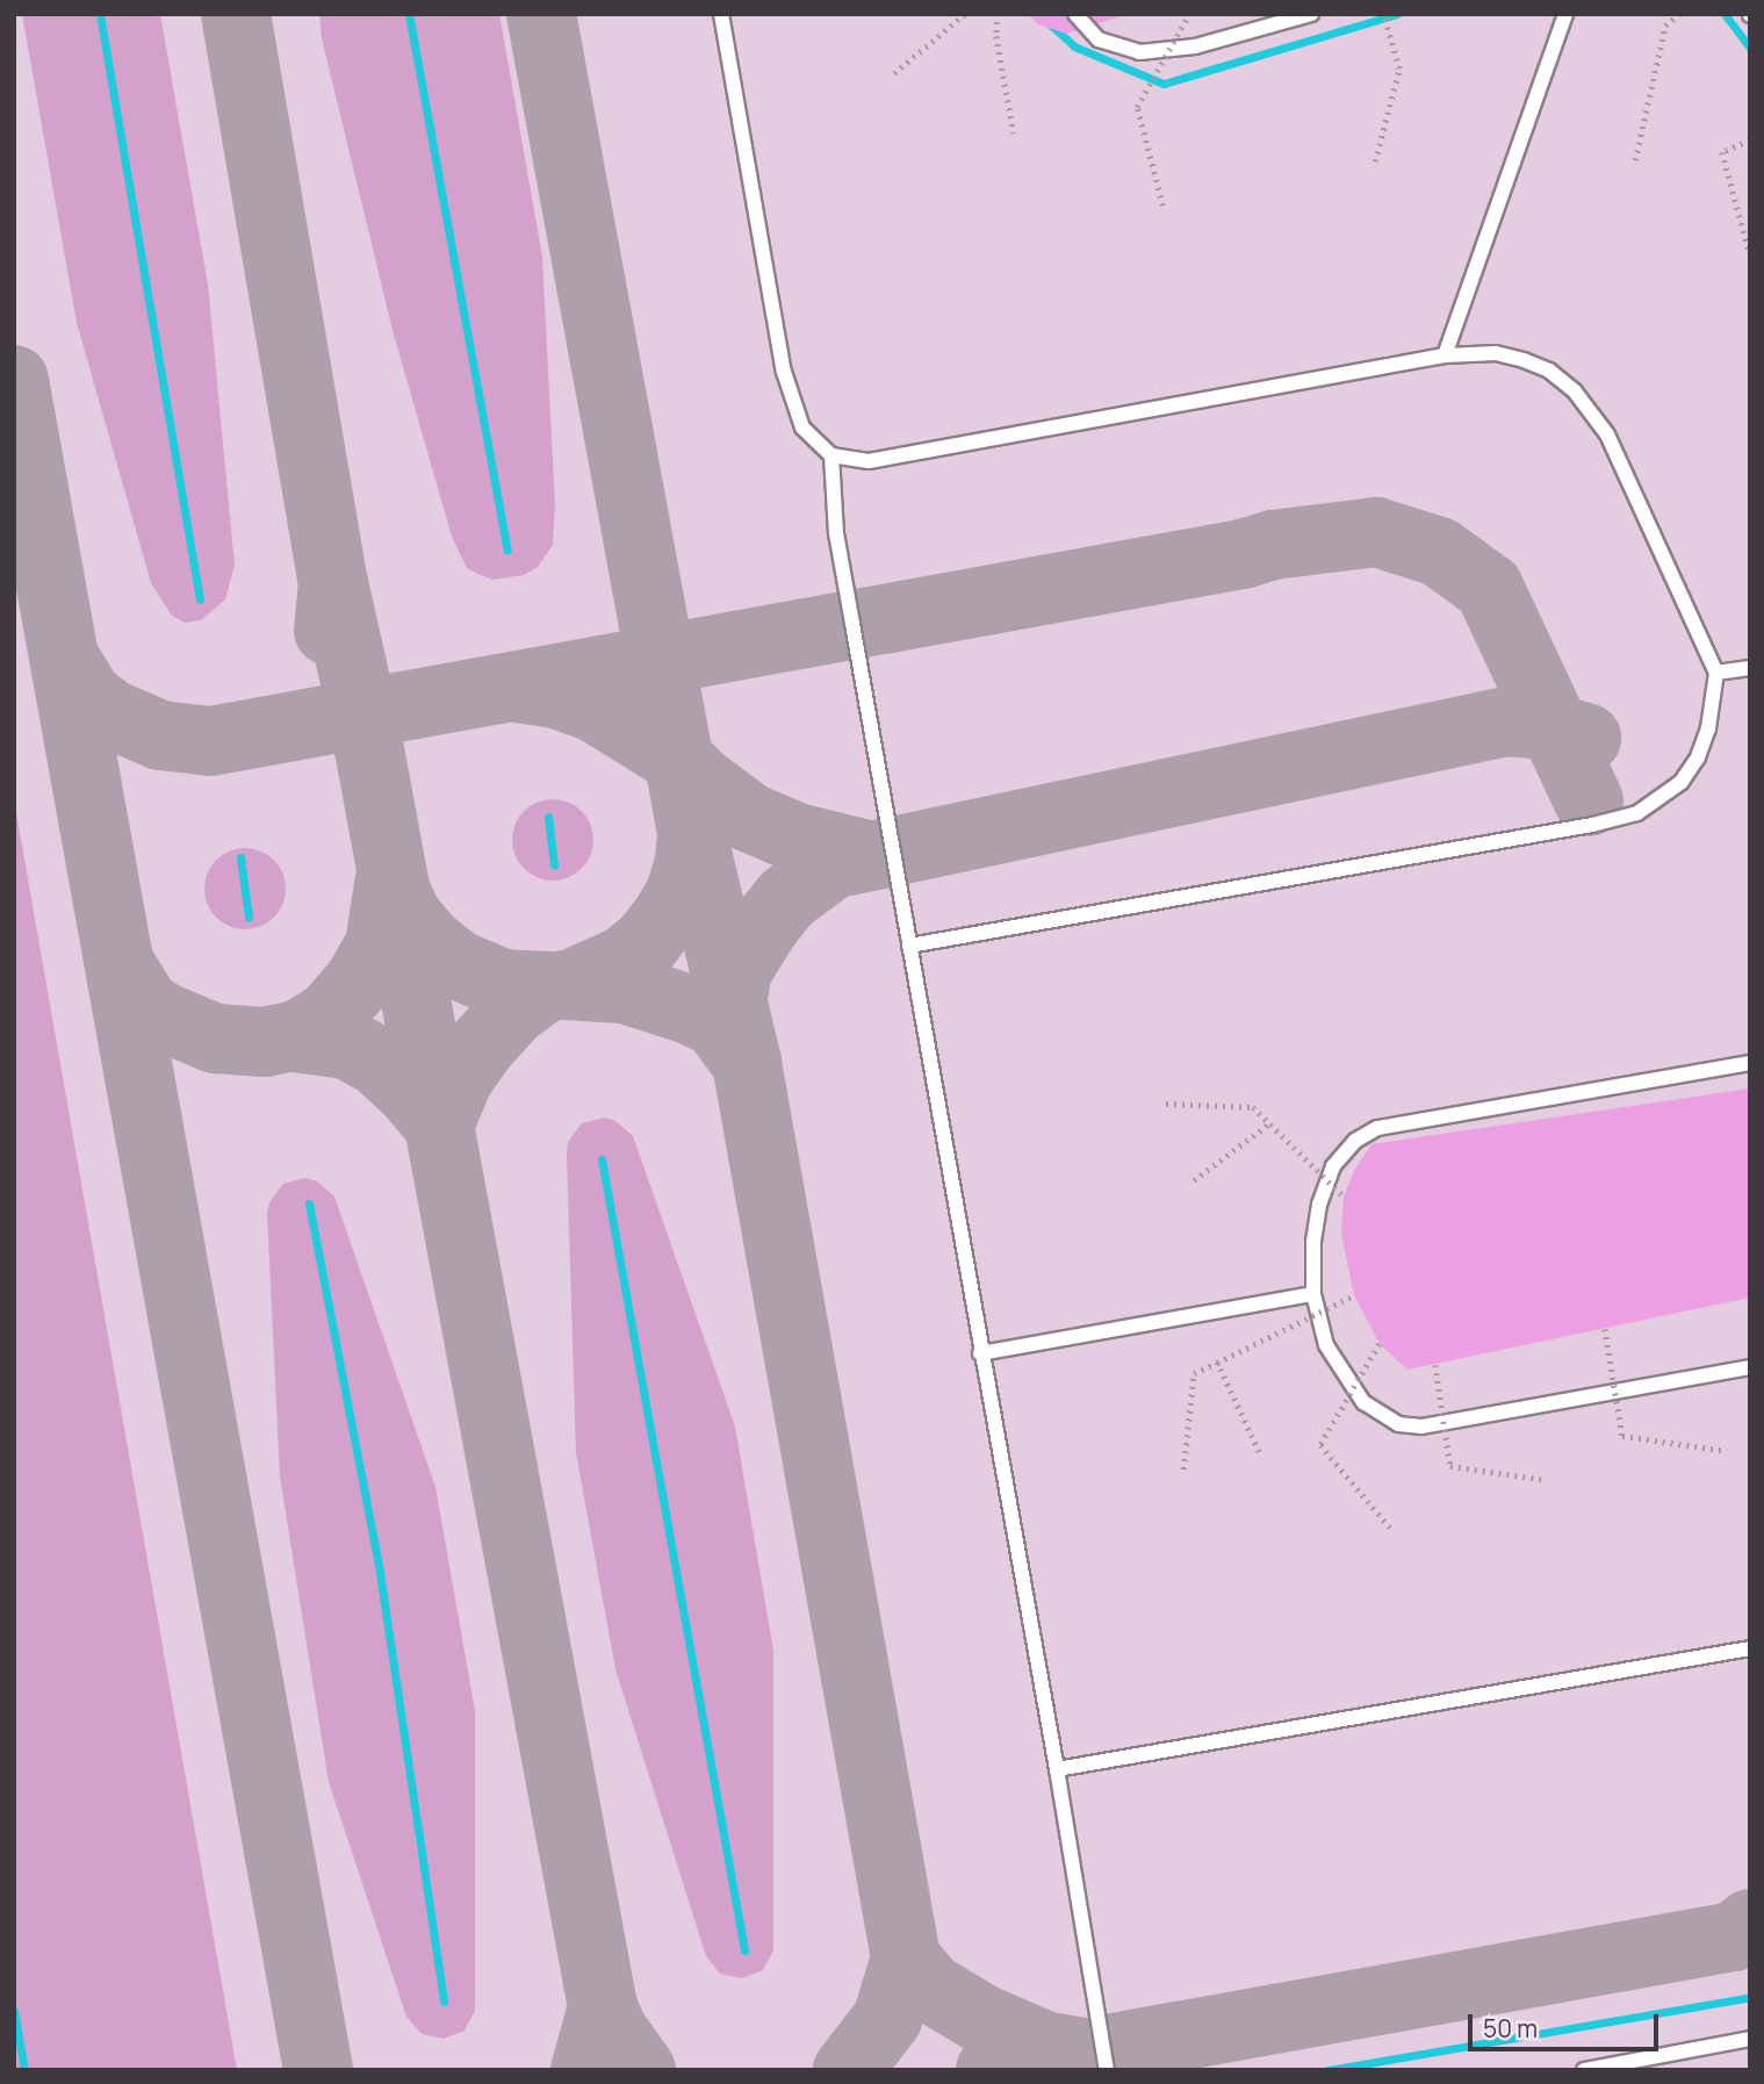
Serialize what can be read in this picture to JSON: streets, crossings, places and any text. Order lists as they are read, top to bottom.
{
  "scale_bar": "50 m"
}
